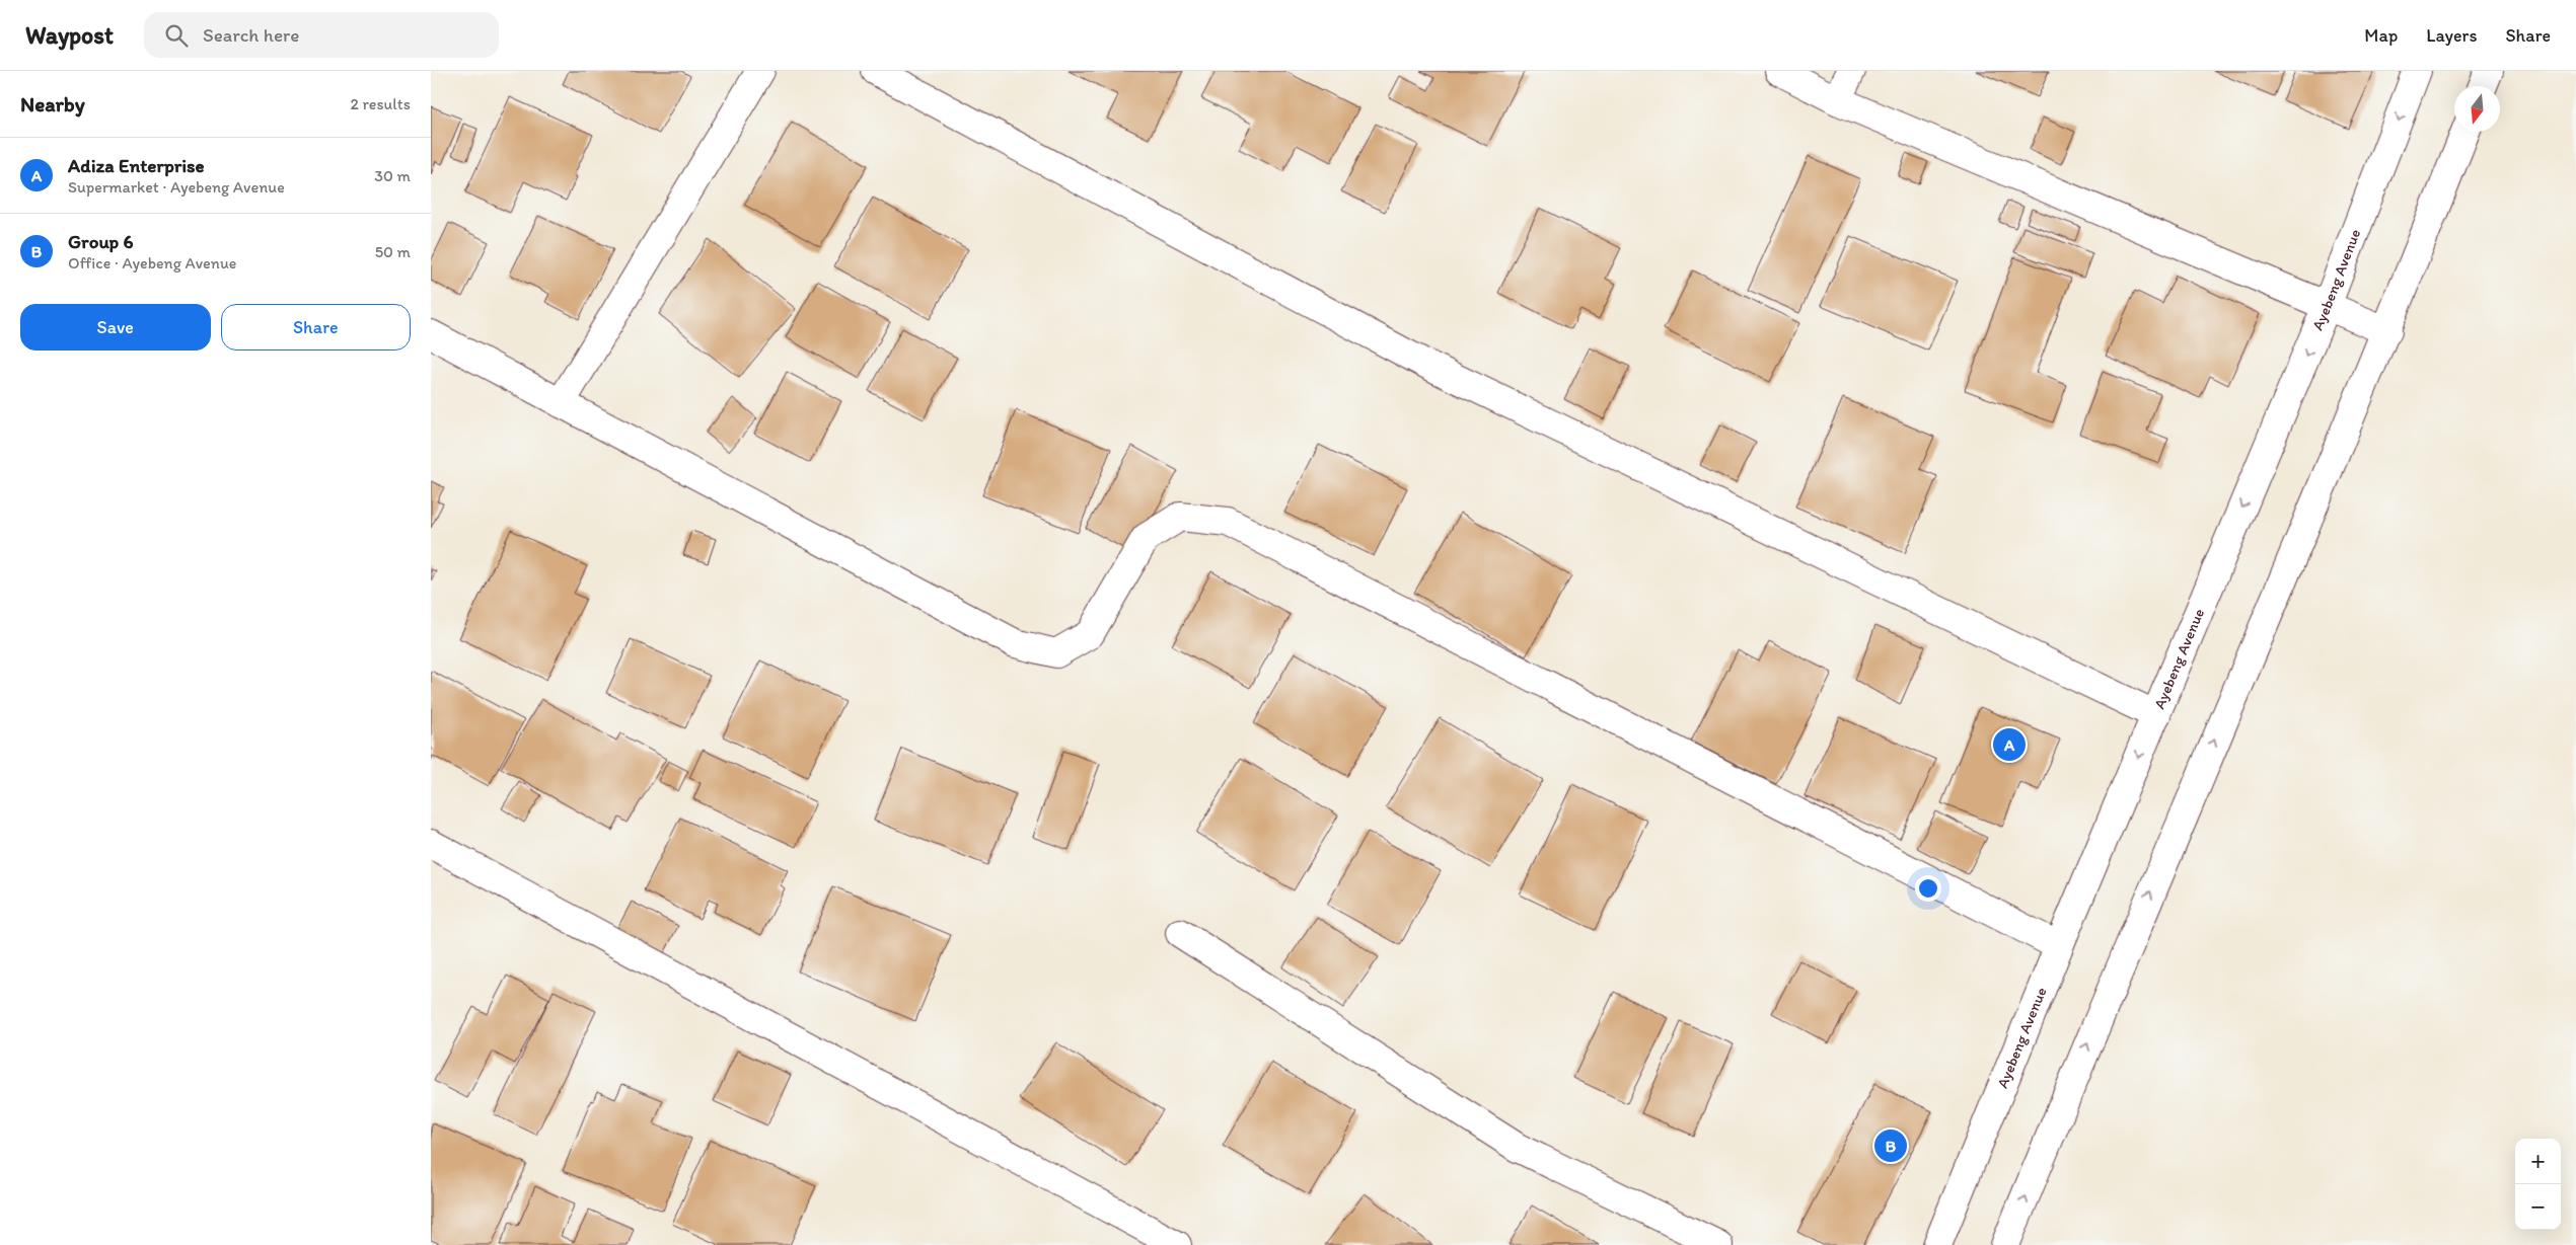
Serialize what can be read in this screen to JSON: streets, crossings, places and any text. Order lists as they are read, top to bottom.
{
  "streets": {
    "street": ["Ayebeng Avenue"]
  },
  "north": "bottom",
  "page": {
    "header": "Waypost",
    "search": "Search here",
    "nav": ["Map", "Layers", "Share"],
    "heading": ["Nearby", "2 results"],
    "list": [
      {
        "mark": "A",
        "name": "Adiza Enterprise",
        "note": "Supermarket · Ayebeng Avenue",
        "value": "30 m"
      },
      {
        "mark": "B",
        "name": "Group 6",
        "note": "Office · Ayebeng Avenue",
        "value": "50 m"
      }
    ],
    "buttons": ["Save", "Share"],
    "pins": ["A", "B"],
    "map_buttons": ["+", "−"]
  }
}
